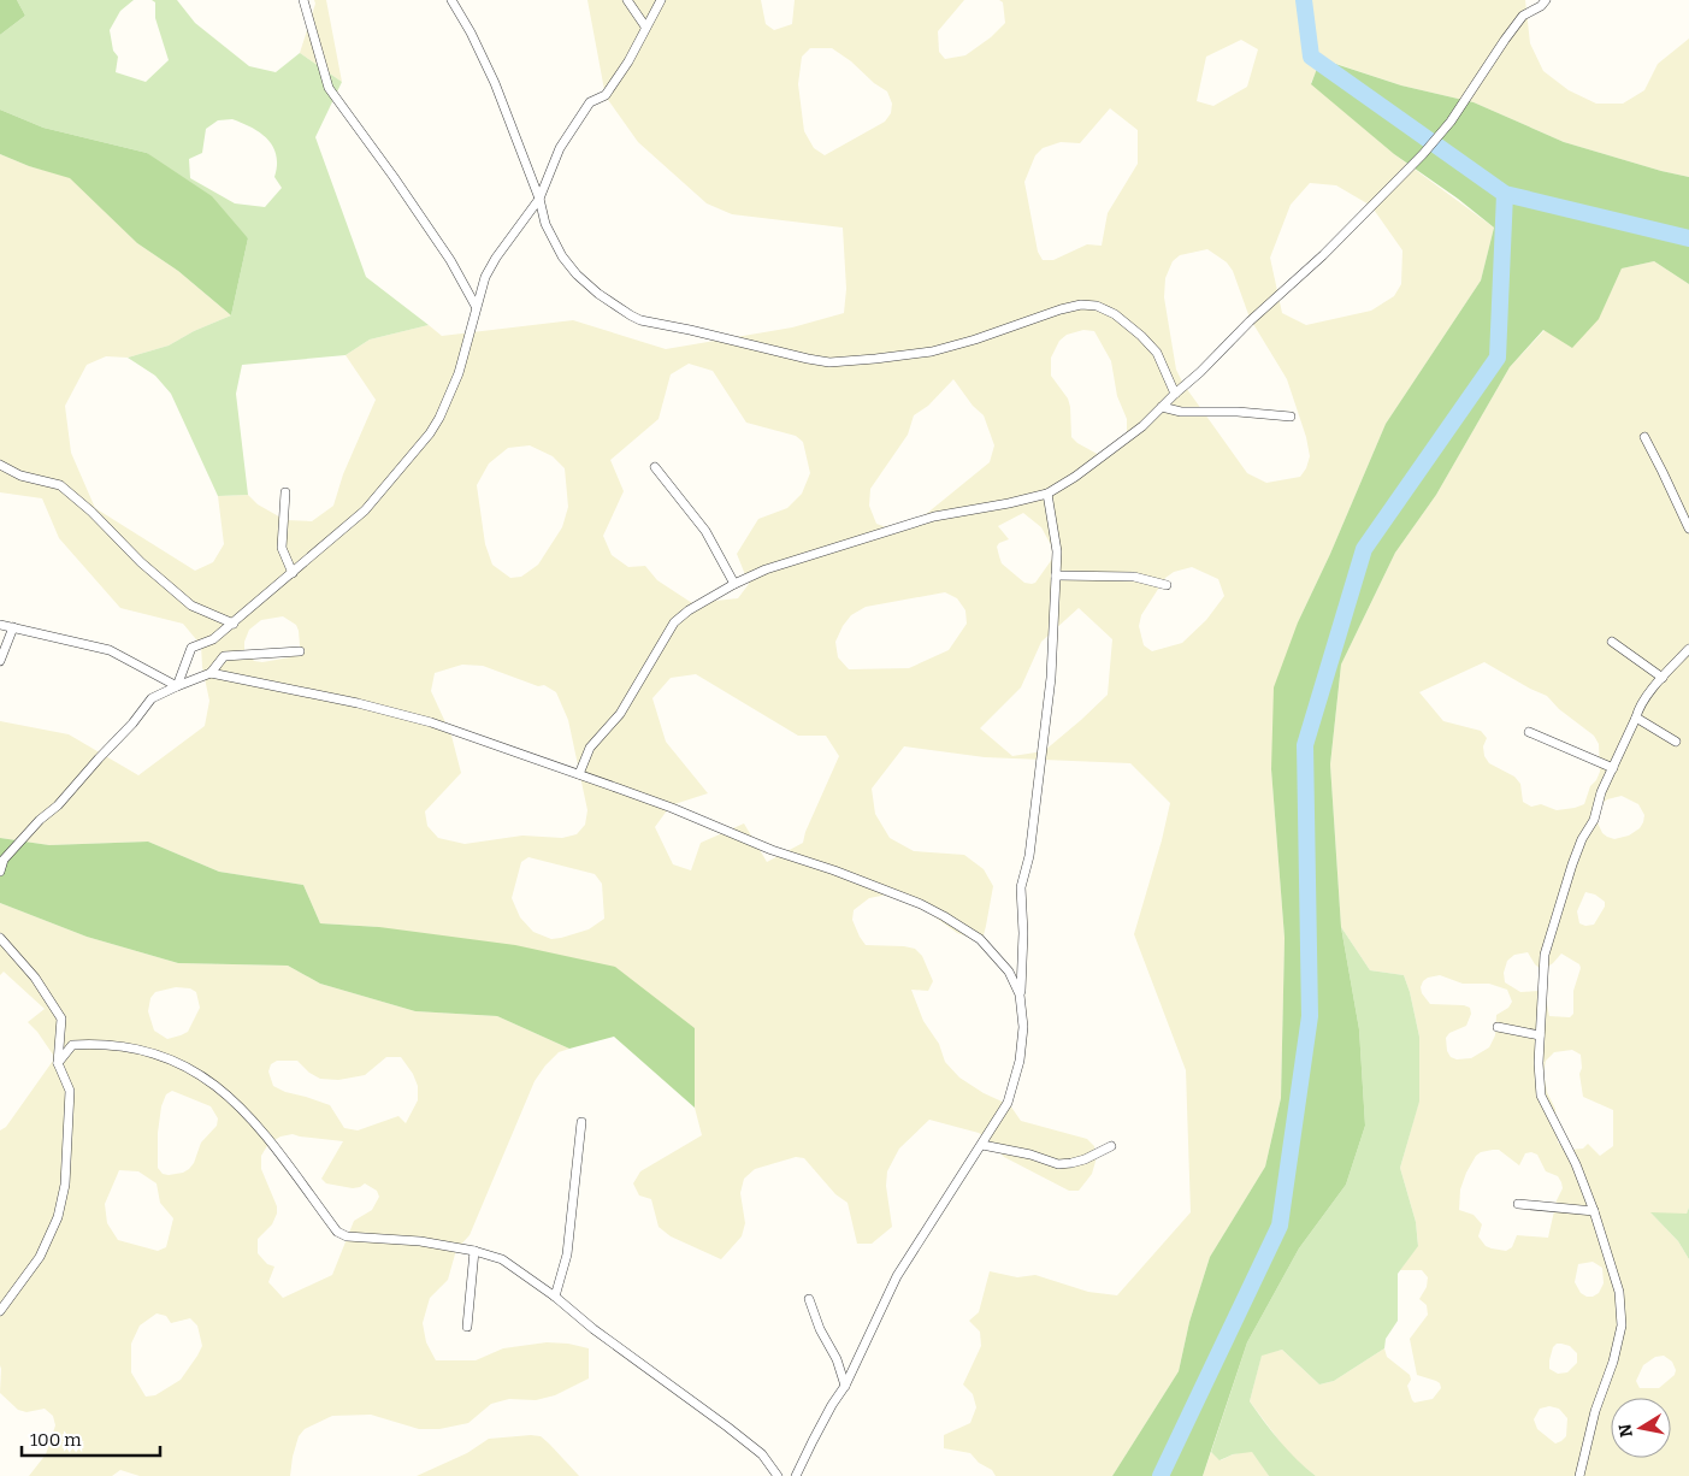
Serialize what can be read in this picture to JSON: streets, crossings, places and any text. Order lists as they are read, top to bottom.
{
  "scale_bar": "100 m",
  "north": "left"
}
